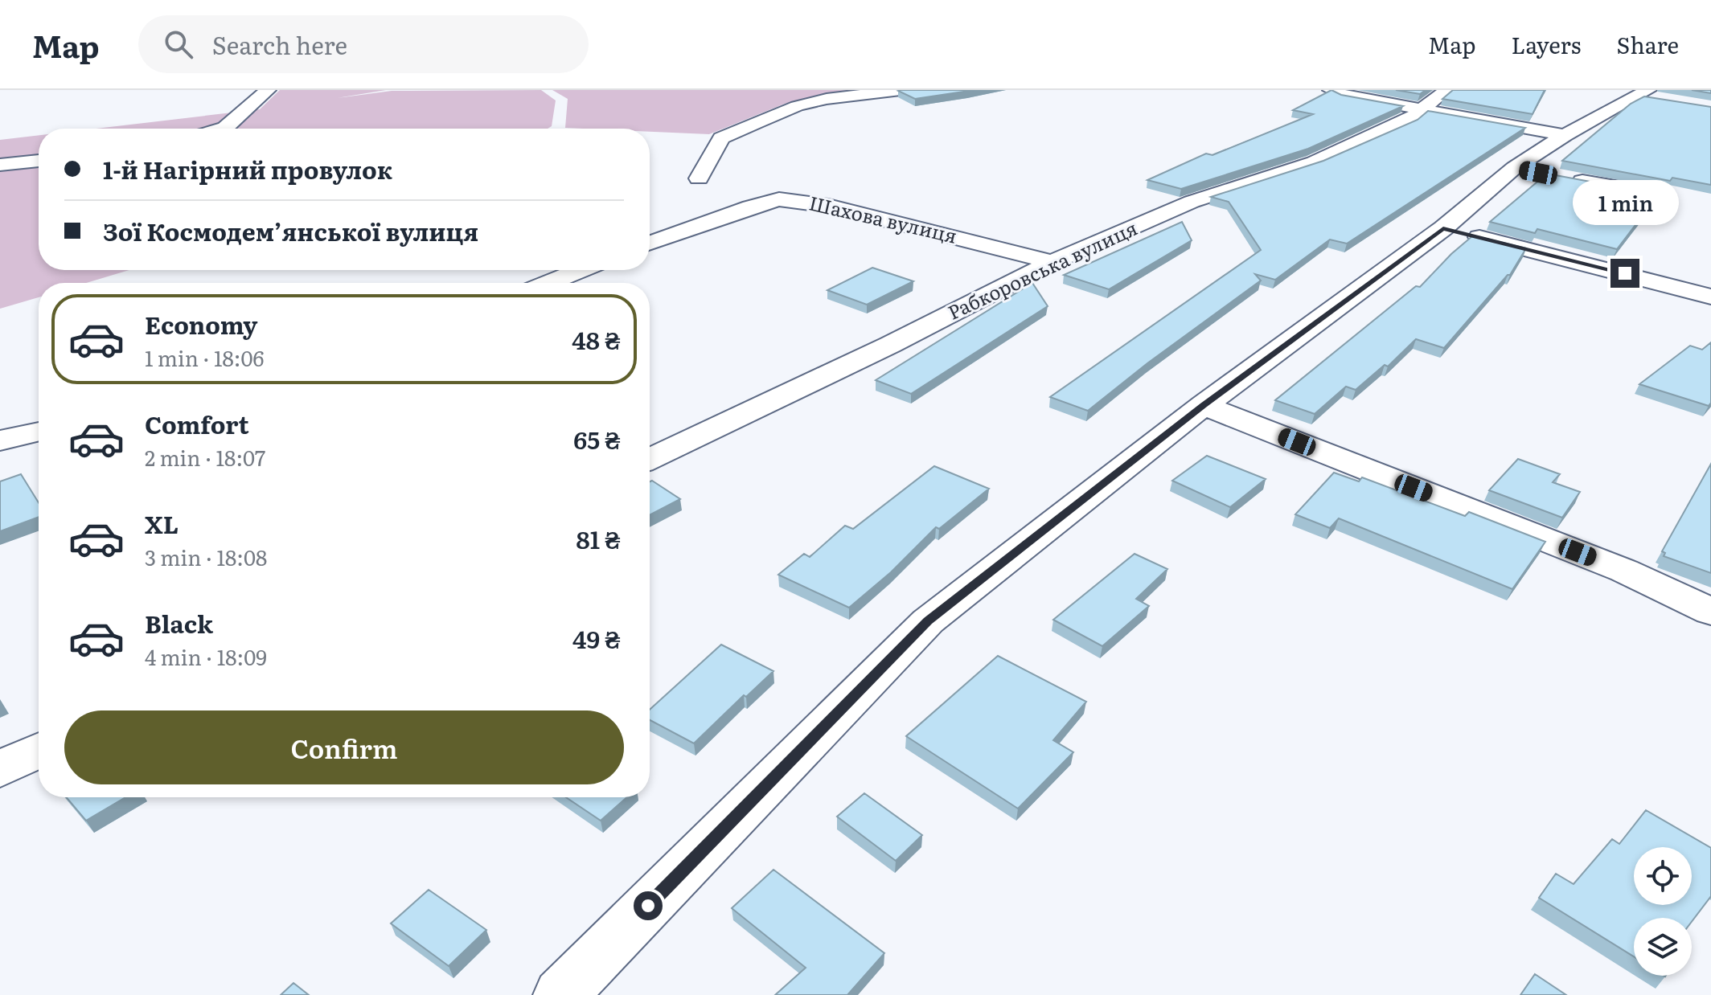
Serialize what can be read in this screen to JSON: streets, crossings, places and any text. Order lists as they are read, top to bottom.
{
  "streets": {
    "street": ["Шахова вулиця", "Рабкоровська вулиця"]
  },
  "crossings": [
    ["Шахова вулиця", "Рабкоровська вулиця"]
  ],
  "page": {
    "header": "Map",
    "search": "Search here",
    "nav": ["Map", "Layers", "Share"],
    "banner": ["1-й Нагірний провулок", "Зої Космодем’янської вулиця"],
    "bubble": "1 min",
    "list": [
      {
        "name": "Economy",
        "note": "1 min · 18:06",
        "value": "48 ₴"
      },
      {
        "name": "Comfort",
        "note": "2 min · 18:07",
        "value": "65 ₴"
      },
      {
        "name": "XL",
        "note": "3 min · 18:08",
        "value": "81 ₴"
      },
      {
        "name": "Black",
        "note": "4 min · 18:09",
        "value": "49 ₴"
      }
    ],
    "buttons": "Confirm"
  }
}
